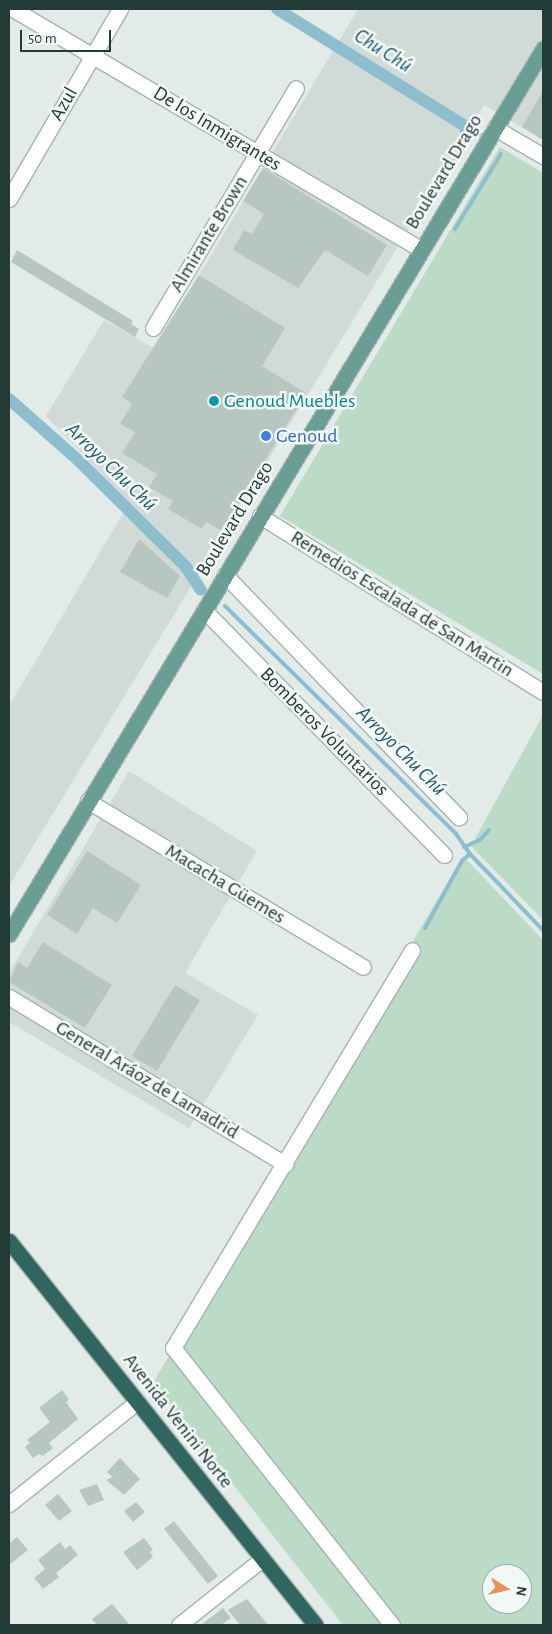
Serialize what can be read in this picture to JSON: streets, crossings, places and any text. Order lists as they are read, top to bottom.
{
  "streets": {
    "highway": ["Avenida Venini Norte"],
    "main road": ["Boulevard Drago"],
    "street": [
      "Azul",
      "De los Inmigrantes",
      "Almirante Brown",
      "Remedios Escalada de San Martin",
      "Bomberos Voluntarios",
      "Macacha Güemes",
      "General Aráoz de Lamadrid"
    ]
  },
  "crossings": [
    ["Azul", "De los Inmigrantes"],
    ["De los Inmigrantes", "Boulevard Drago"],
    ["De los Inmigrantes", "Almirante Brown"],
    ["Boulevard Drago", "Remedios Escalada de San Martin"],
    ["Boulevard Drago", "Bomberos Voluntarios"],
    ["Boulevard Drago", "Macacha Güemes"]
  ],
  "water": ["Chu Chú", "Arroyo Chu Chú"],
  "places": ["Genoud Muebles", "Genoud"],
  "scale_bar": "50 m",
  "north": "right"
}
